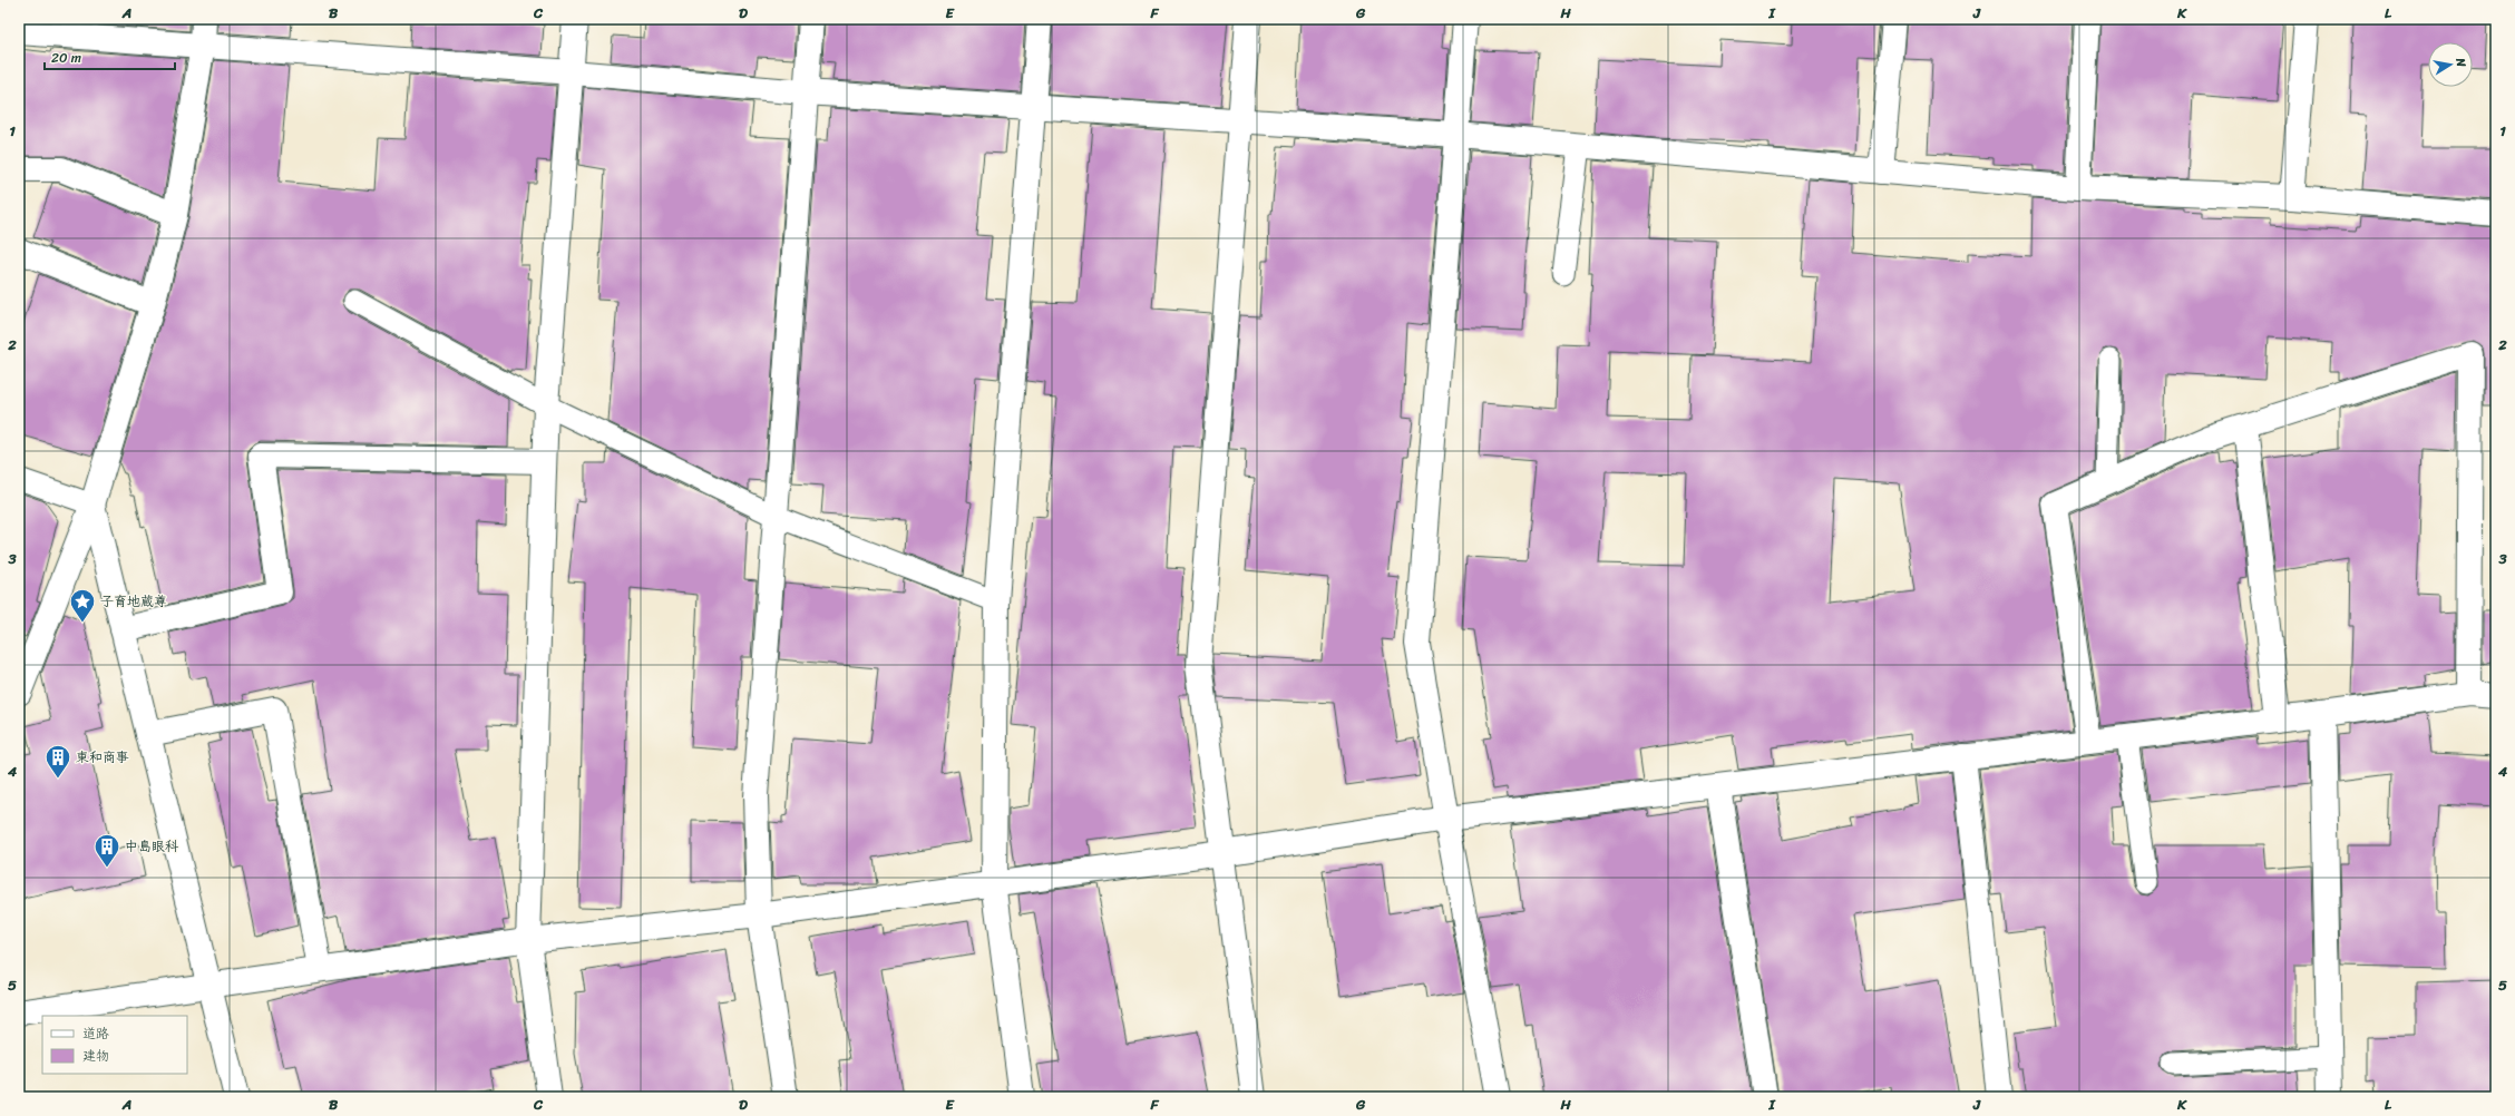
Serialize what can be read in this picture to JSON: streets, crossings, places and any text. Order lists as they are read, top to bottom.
{
  "places": {
    "place": ["子育地蔵尊"],
    "building": ["東和商事", "中島眼科"]
  },
  "legend": ["道路", "建物"],
  "scale_bar": "20 m",
  "north": "right",
  "grid": {
    "columns": [
      "A",
      "B",
      "C",
      "D",
      "E",
      "F",
      "G",
      "H",
      "I",
      "J",
      "K",
      "L"
    ],
    "rows": [
      "1",
      "2",
      "3",
      "4",
      "5"
    ]
  }
}
